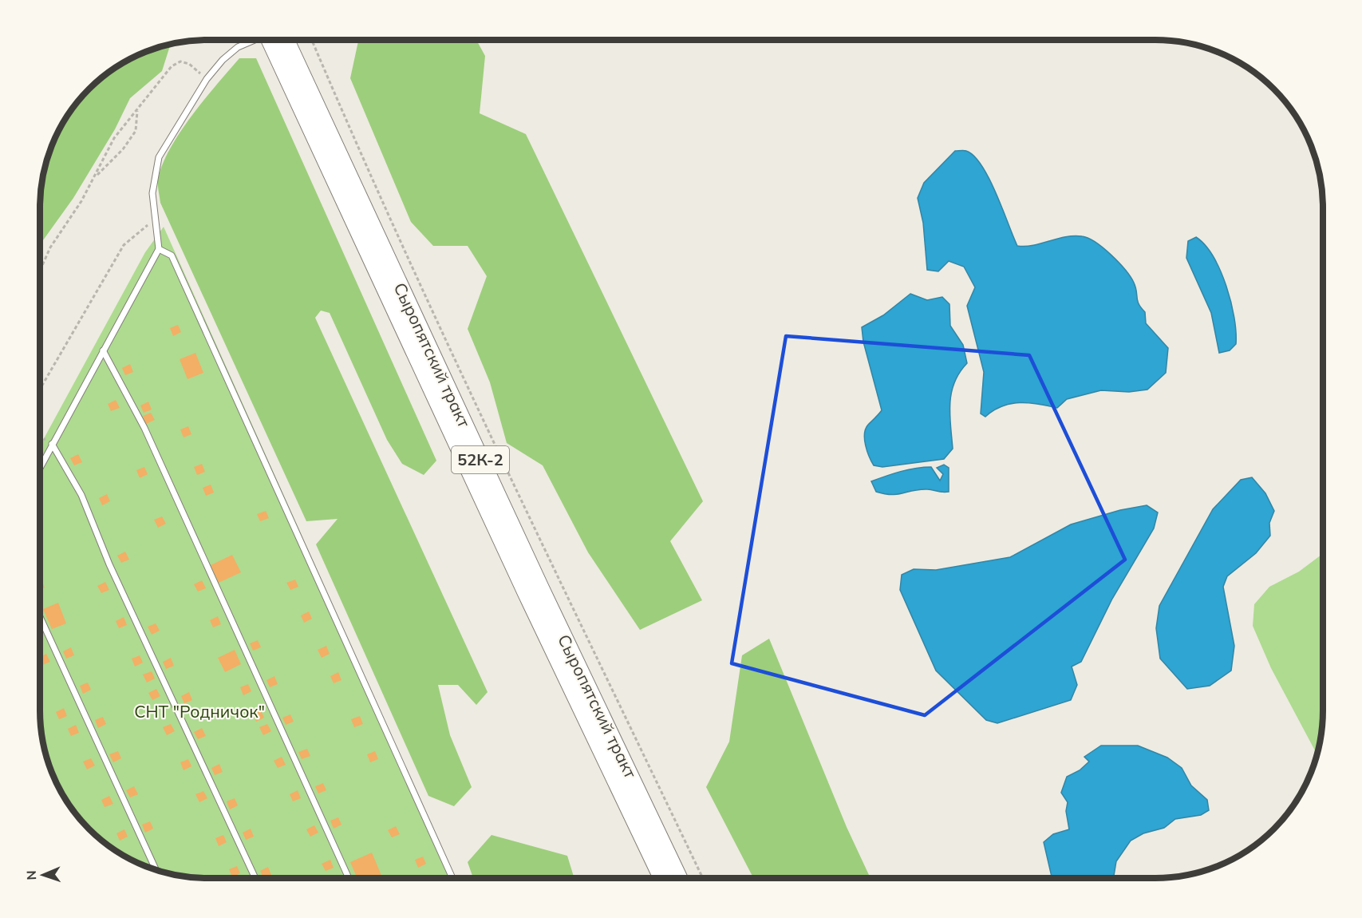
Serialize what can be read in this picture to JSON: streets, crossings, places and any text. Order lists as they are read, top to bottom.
{
  "streets": {
    "main road": ["Сыропятский тракт", "52К-2"]
  },
  "parks": ["СНТ \"Родничок\""],
  "north": "left"
}
